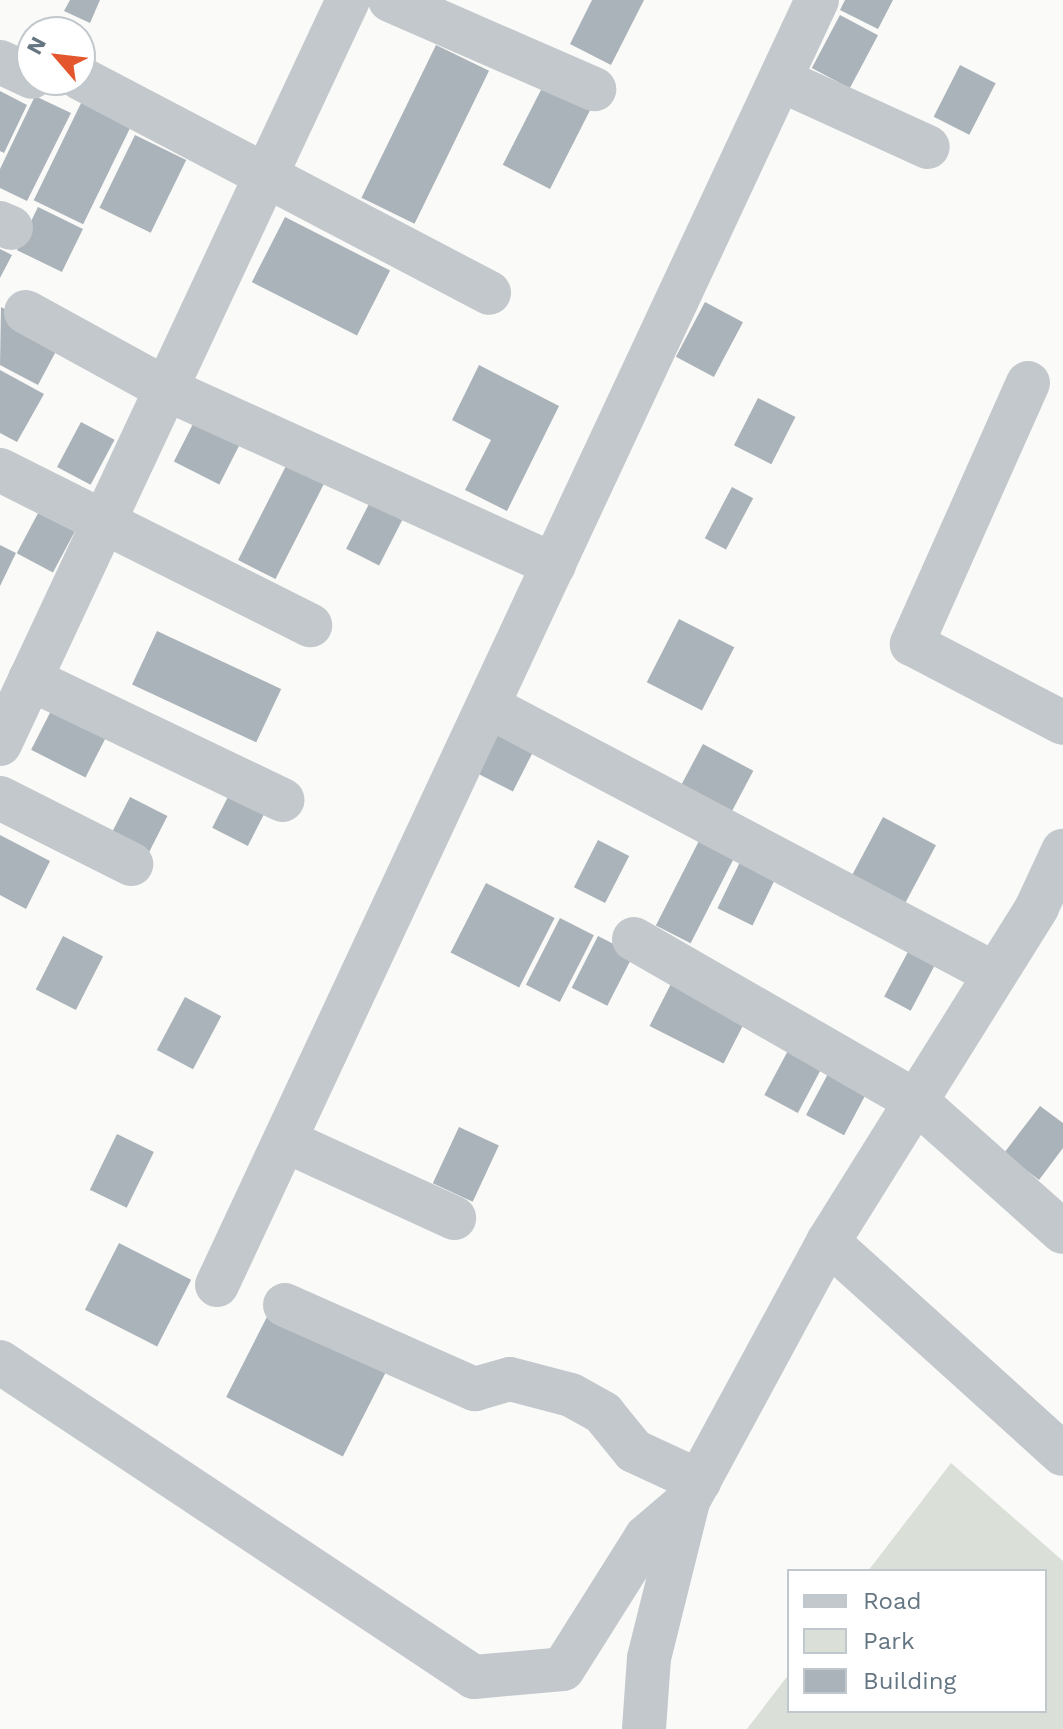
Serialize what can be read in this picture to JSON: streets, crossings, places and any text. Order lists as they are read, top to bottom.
{
  "legend": ["Road", "Park", "Building"],
  "north": "top left"
}
